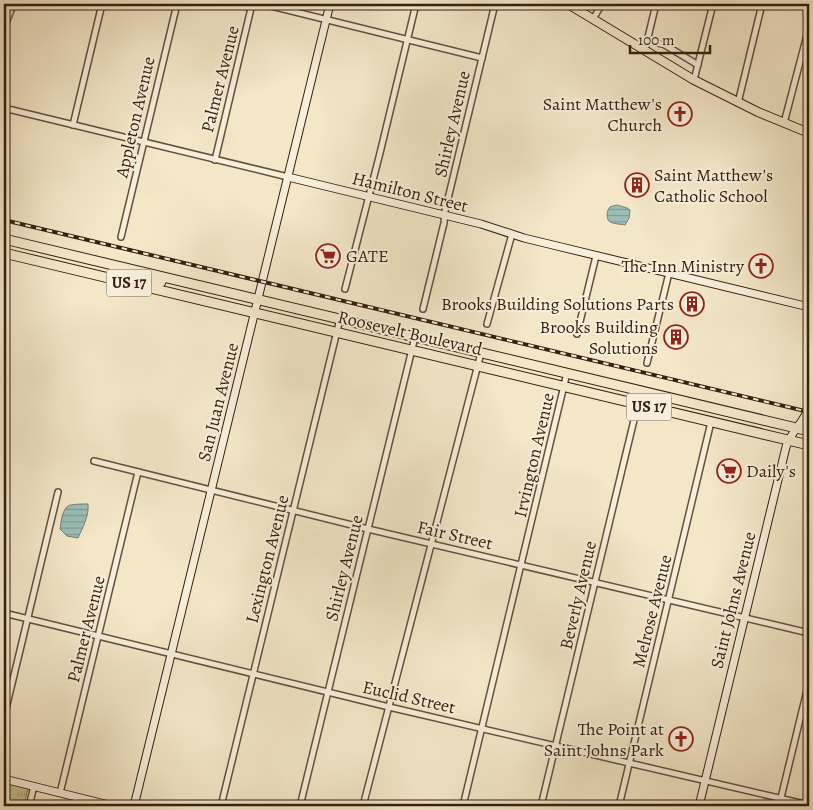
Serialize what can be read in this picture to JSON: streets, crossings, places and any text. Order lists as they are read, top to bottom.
{
  "streets": {
    "highway": ["US 17", "Roosevelt Boulevard"],
    "street": [
      "Palmer Avenue",
      "Appleton Avenue",
      "Shirley Avenue",
      "Hamilton Street",
      "San Juan Avenue",
      "Irvington Avenue",
      "Fair Street",
      "Lexington Avenue",
      "Beverly Avenue",
      "Saint Johns Avenue",
      "Melrose Avenue",
      "Euclid Street"
    ]
  },
  "crossings": [
    ["Palmer Avenue", "Hamilton Street"],
    ["Palmer Avenue", "Fair Street"],
    ["Palmer Avenue", "Euclid Street"],
    ["Appleton Avenue", "Hamilton Street"],
    ["Shirley Avenue", "Hamilton Street"],
    ["Shirley Avenue", "Roosevelt Boulevard"],
    ["Shirley Avenue", "Fair Street"],
    ["Shirley Avenue", "Euclid Street"],
    ["Hamilton Street", "San Juan Avenue"],
    ["Roosevelt Boulevard", "San Juan Avenue"],
    ["Roosevelt Boulevard", "Irvington Avenue"],
    ["Roosevelt Boulevard", "Lexington Avenue"],
    ["Roosevelt Boulevard", "Beverly Avenue"],
    ["Roosevelt Boulevard", "Saint Johns Avenue"],
    ["Roosevelt Boulevard", "Melrose Avenue"],
    ["San Juan Avenue", "Fair Street"],
    ["San Juan Avenue", "Euclid Street"],
    ["Irvington Avenue", "Fair Street"],
    ["Irvington Avenue", "Euclid Street"],
    ["Fair Street", "Lexington Avenue"],
    ["Fair Street", "Beverly Avenue"],
    ["Fair Street", "Saint Johns Avenue"],
    ["Fair Street", "Melrose Avenue"],
    ["Lexington Avenue", "Euclid Street"],
    ["Beverly Avenue", "Euclid Street"],
    ["Saint Johns Avenue", "Euclid Street"],
    ["Melrose Avenue", "Euclid Street"]
  ],
  "places": {
    "church": ["Saint Matthew's Church", "The Inn Ministry", "The Point at Saint Johns Park"],
    "building": ["Saint Matthew's Catholic School", "Brooks Building Solutions Parts", "Brooks Building Solutions"],
    "supermarket": ["GATE", "Daily's"]
  },
  "scale_bar": "100 m"
}
